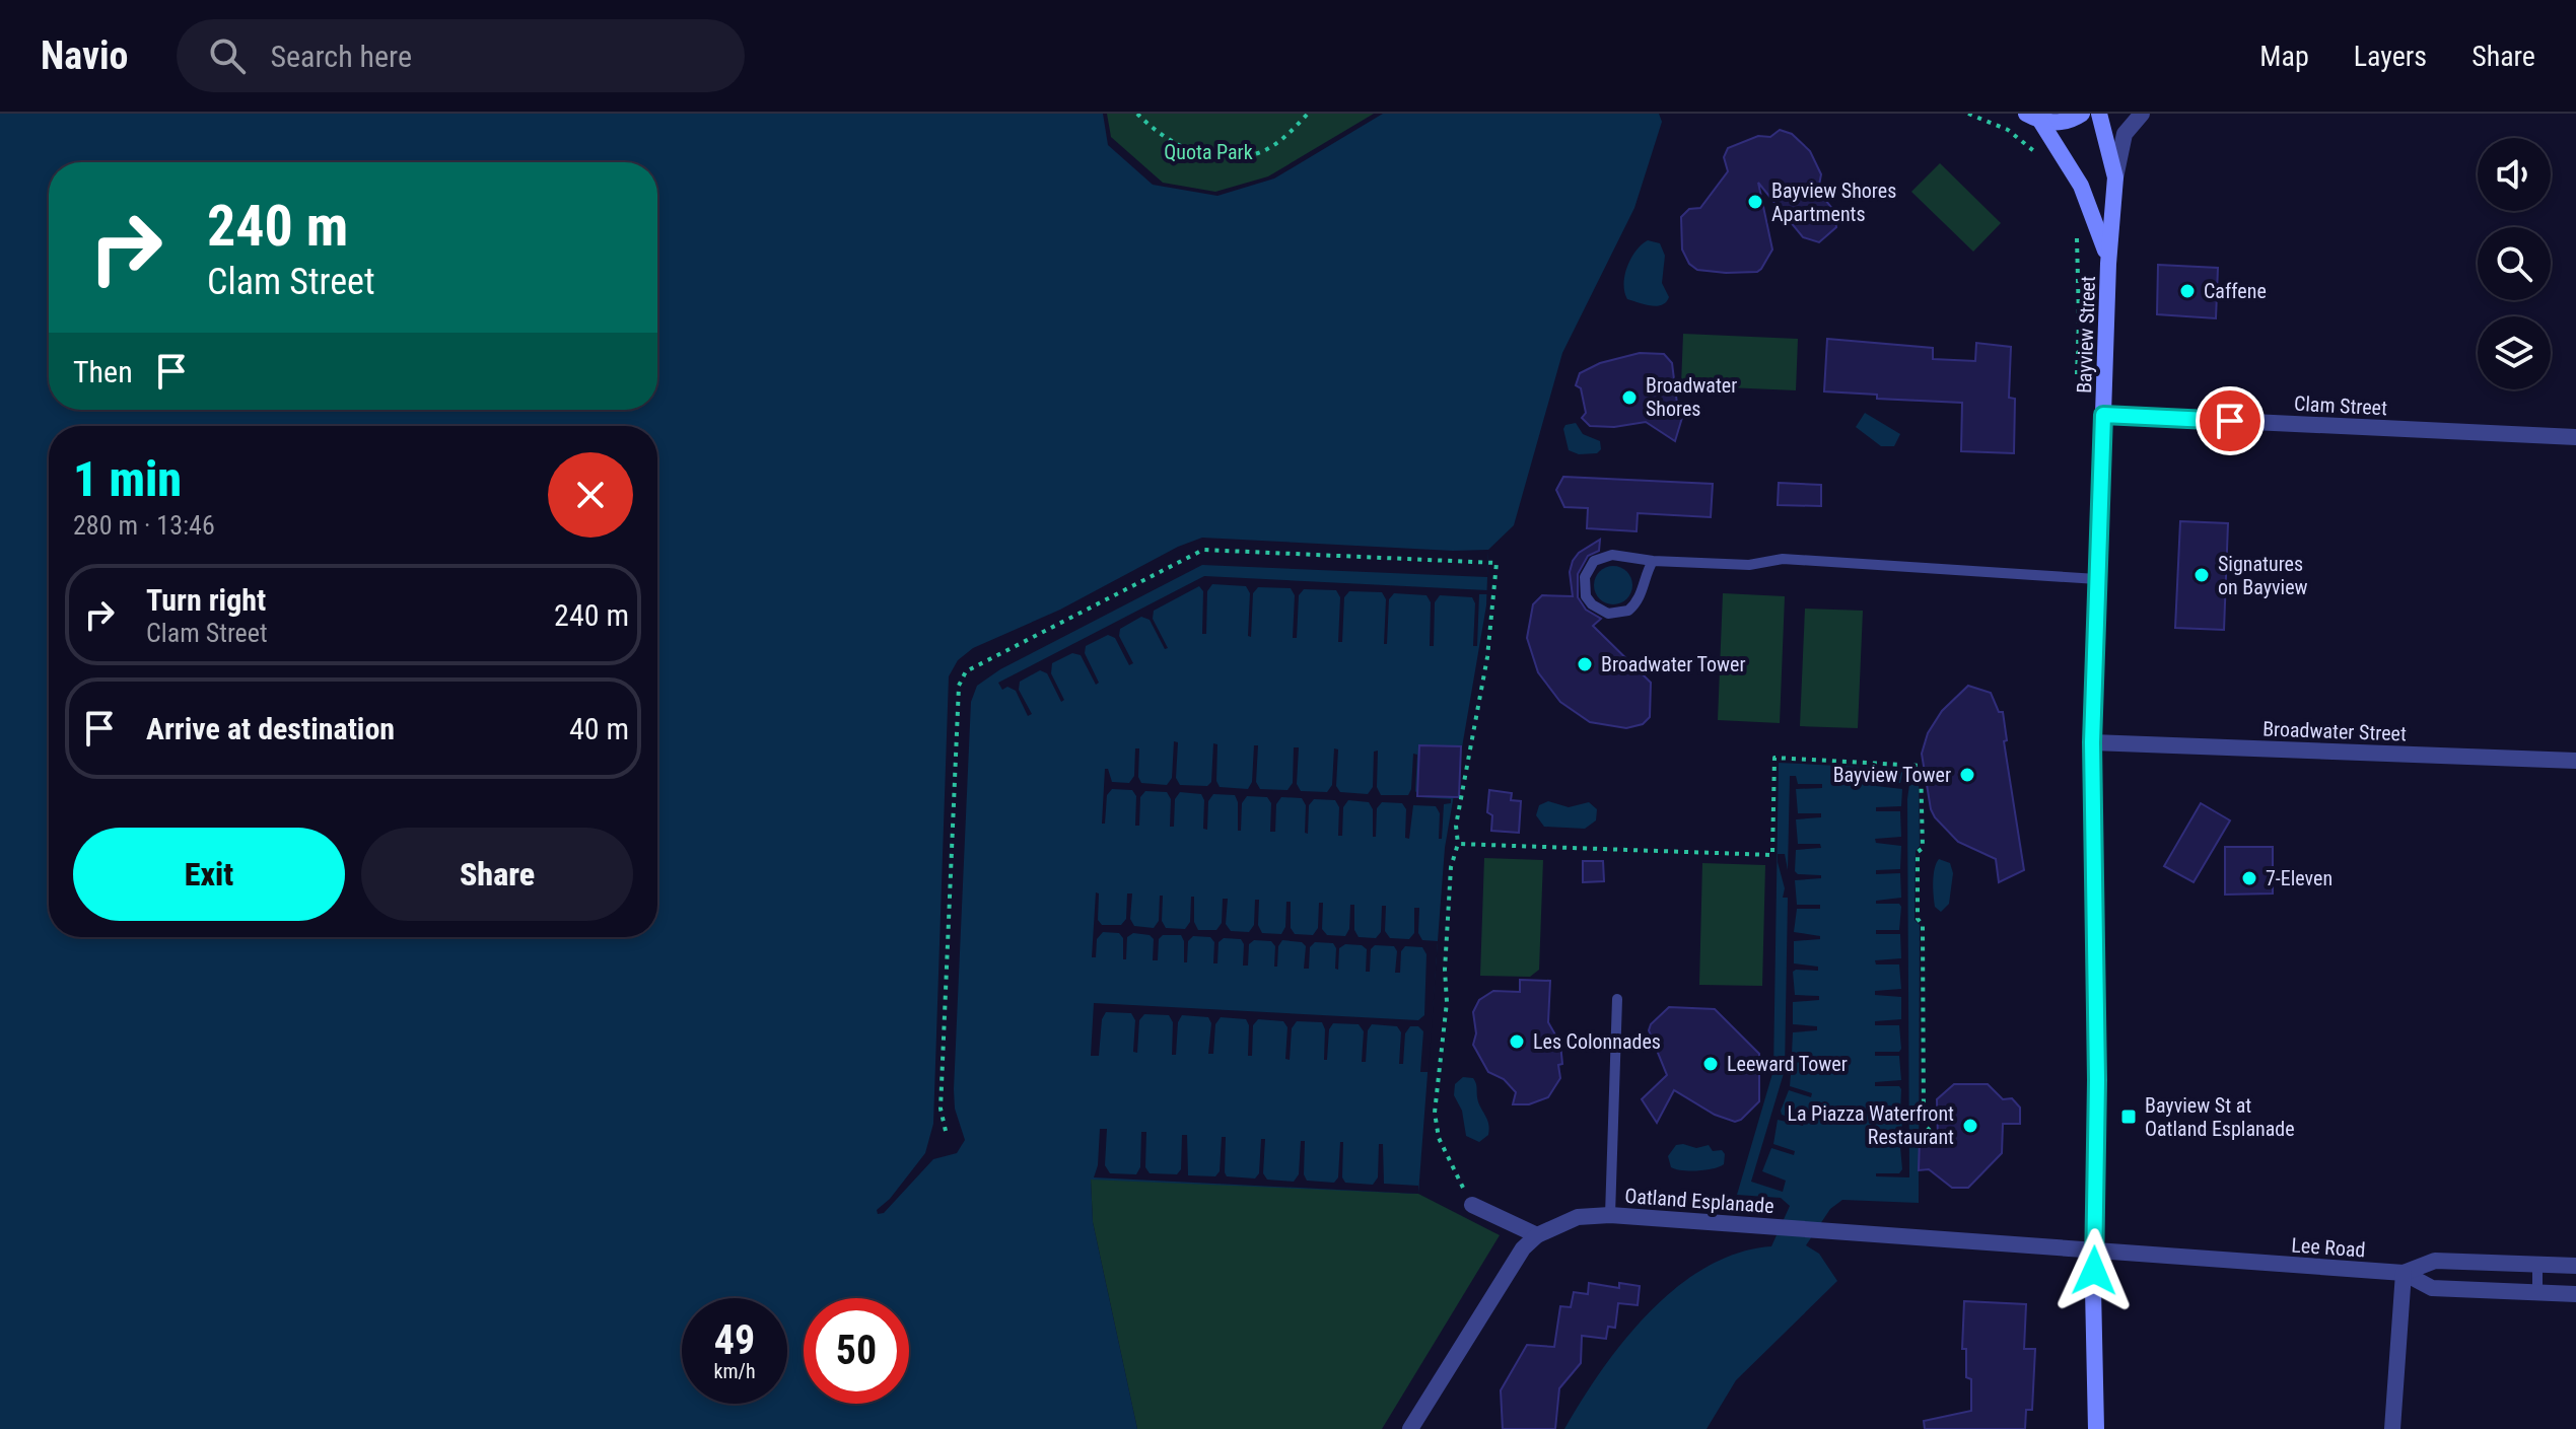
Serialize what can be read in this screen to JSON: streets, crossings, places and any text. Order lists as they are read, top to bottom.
{
  "streets": {
    "main road": ["Bayview Street"],
    "street": [
      "Clam Street",
      "Broadwater Street",
      "Oatland Esplanade",
      "Lee Road"
    ]
  },
  "crossings": [
    ["Bayview Street", "Clam Street"],
    ["Bayview Street", "Broadwater Street"],
    ["Bayview Street", "Oatland Esplanade"],
    ["Bayview Street", "Lee Road"],
    ["Oatland Esplanade", "Lee Road"]
  ],
  "parks": ["Quota Park"],
  "places": {
    "other": [
      "Bayview Shores Apartments",
      "Caffene",
      "Broadwater Shores",
      "Signatures on Bayview",
      "Broadwater Tower",
      "Bayview Tower",
      "7-Eleven",
      "Les Colonnades",
      "Leeward Tower",
      "La Piazza Waterfront Restaurant"
    ],
    "transit": ["Bayview St at Oatland Esplanade"]
  },
  "page": {
    "header": "Navio",
    "search": "Search here",
    "nav": ["Map", "Layers", "Share"],
    "turn": ["240 m", "Clam Street"],
    "then": "Then",
    "heading": ["1 min", "280 m · 13:46"],
    "list": [
      {
        "name": "Turn right",
        "note": "Clam Street",
        "value": "240 m"
      },
      {
        "name": "Arrive at destination",
        "value": "40 m"
      }
    ],
    "buttons": ["Exit", "Share"],
    "speed": "49 km/h",
    "limit": "50"
  }
}
